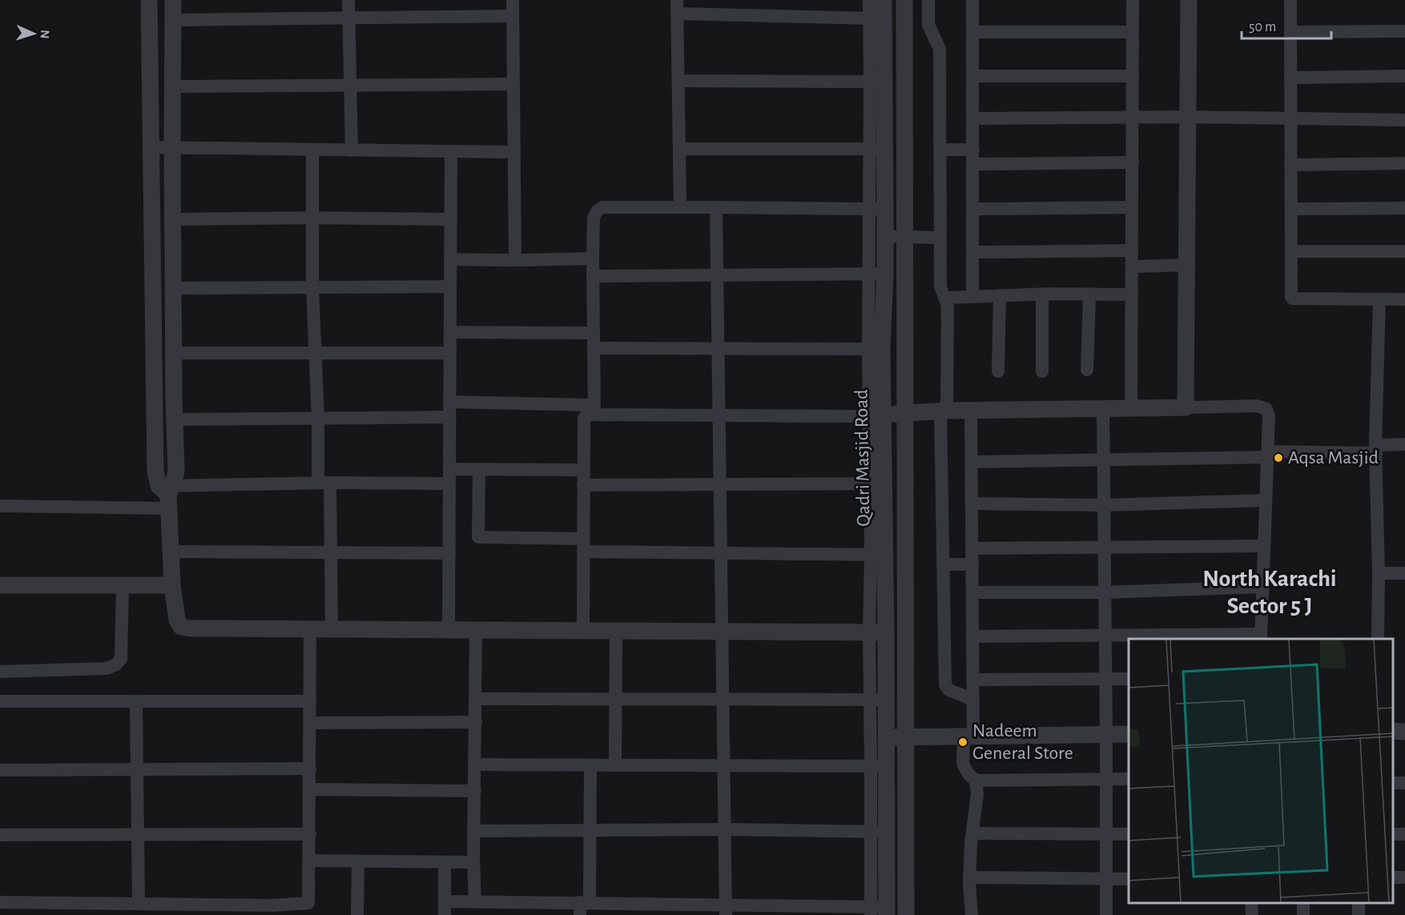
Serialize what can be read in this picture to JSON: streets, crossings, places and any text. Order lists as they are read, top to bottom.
{
  "streets": {
    "street": ["Qadri Masjid Road"]
  },
  "districts": ["North Karachi Sector 5 J"],
  "places": ["Aqsa Masjid", "Nadeem General Store"],
  "scale_bar": "50 m",
  "north": "right"
}
